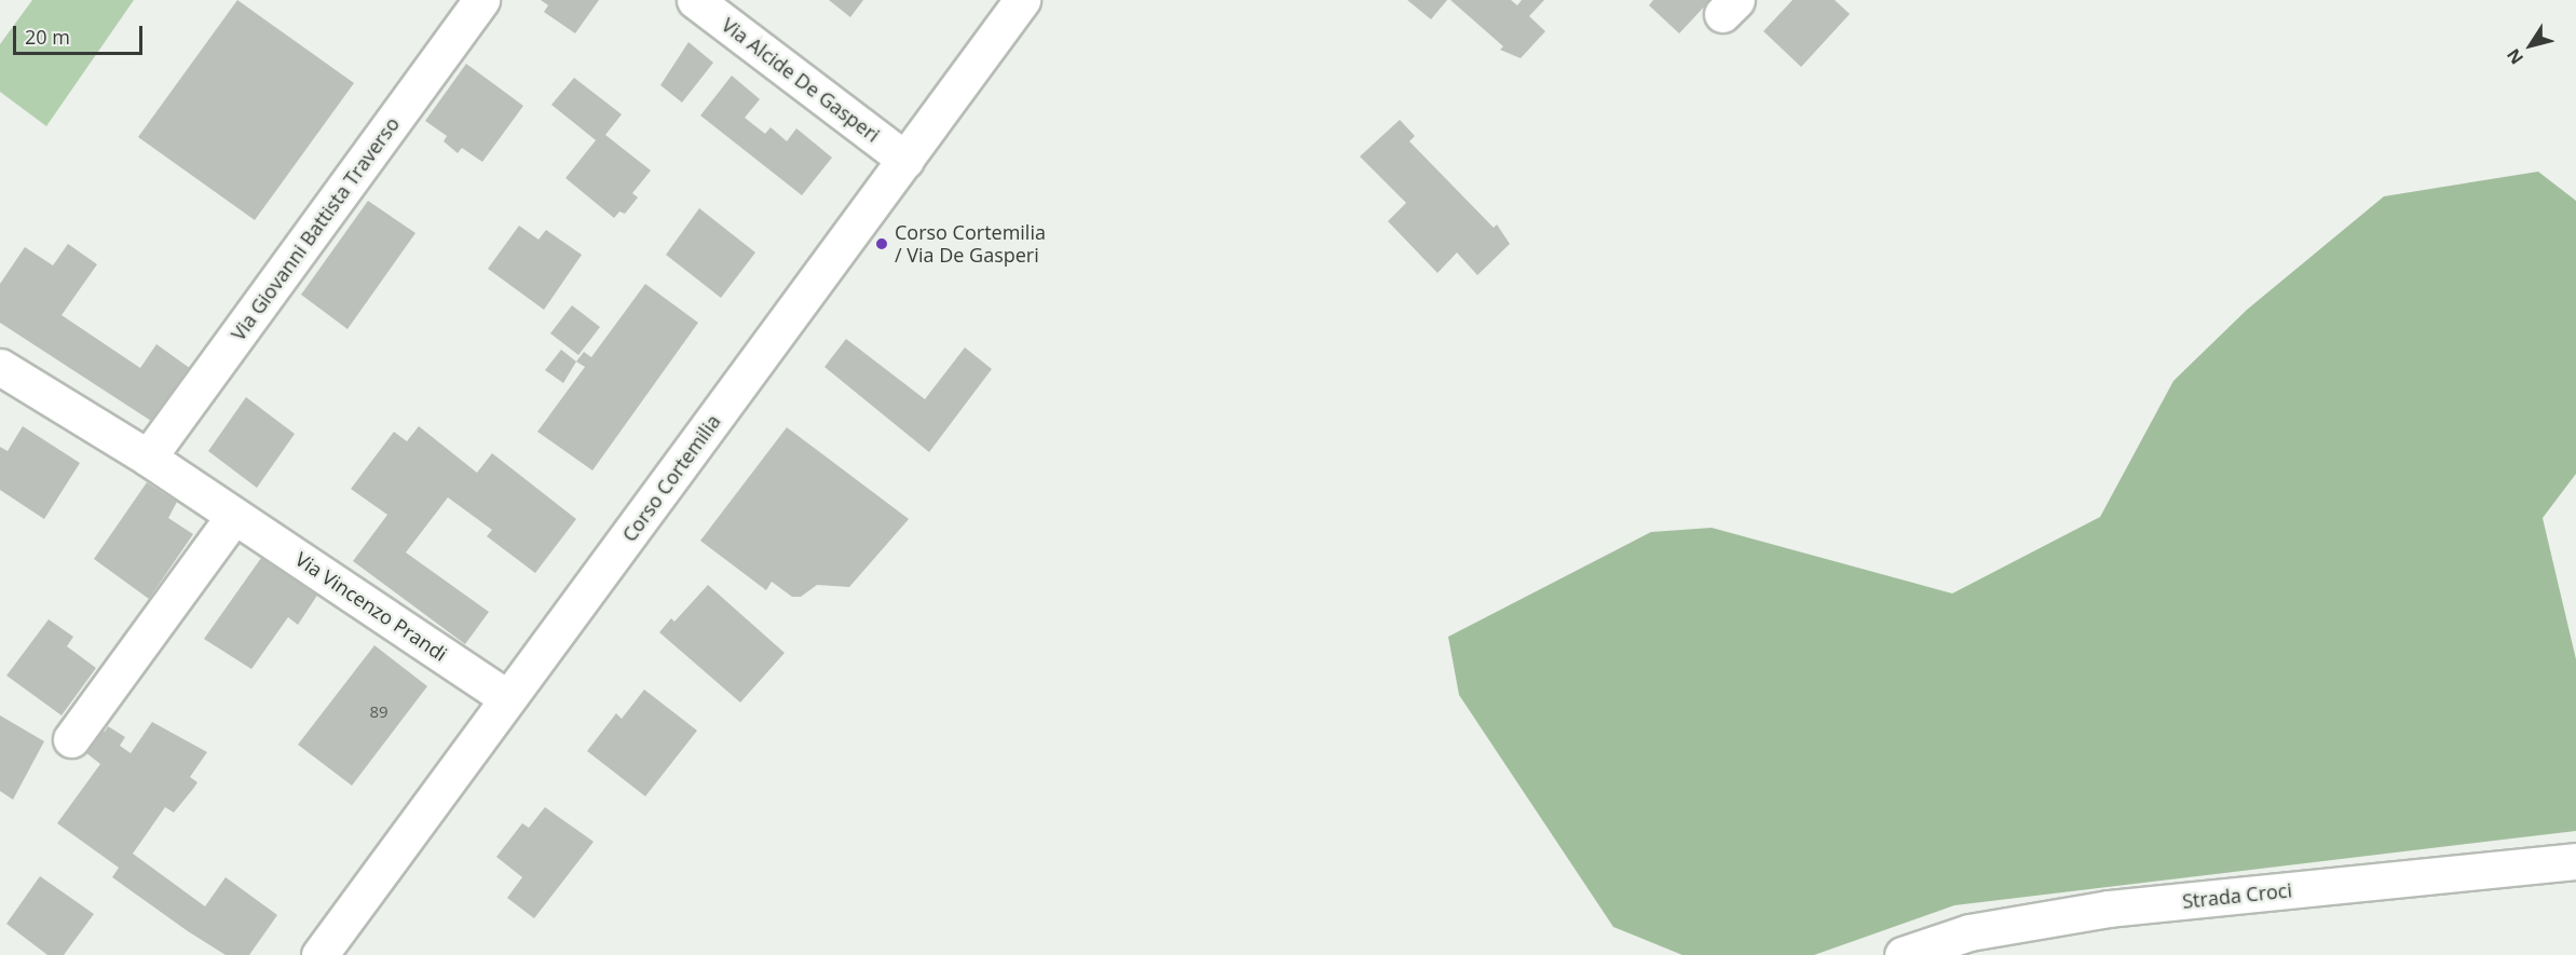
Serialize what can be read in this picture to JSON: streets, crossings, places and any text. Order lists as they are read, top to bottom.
{
  "streets": {
    "street": [
      "Via Alcide De Gasperi",
      "Via Giovanni Battista Traverso",
      "Corso Cortemilia",
      "Via Vincenzo Prandi",
      "Strada Croci"
    ]
  },
  "crossings": [
    ["Via Alcide De Gasperi", "Corso Cortemilia"],
    ["Via Giovanni Battista Traverso", "Via Vincenzo Prandi"],
    ["Corso Cortemilia", "Via Vincenzo Prandi"]
  ],
  "places": ["Corso Cortemilia / Via De Gasperi"],
  "house_numbers": ["89"],
  "scale_bar": "20 m",
  "north": "bottom left"
}
